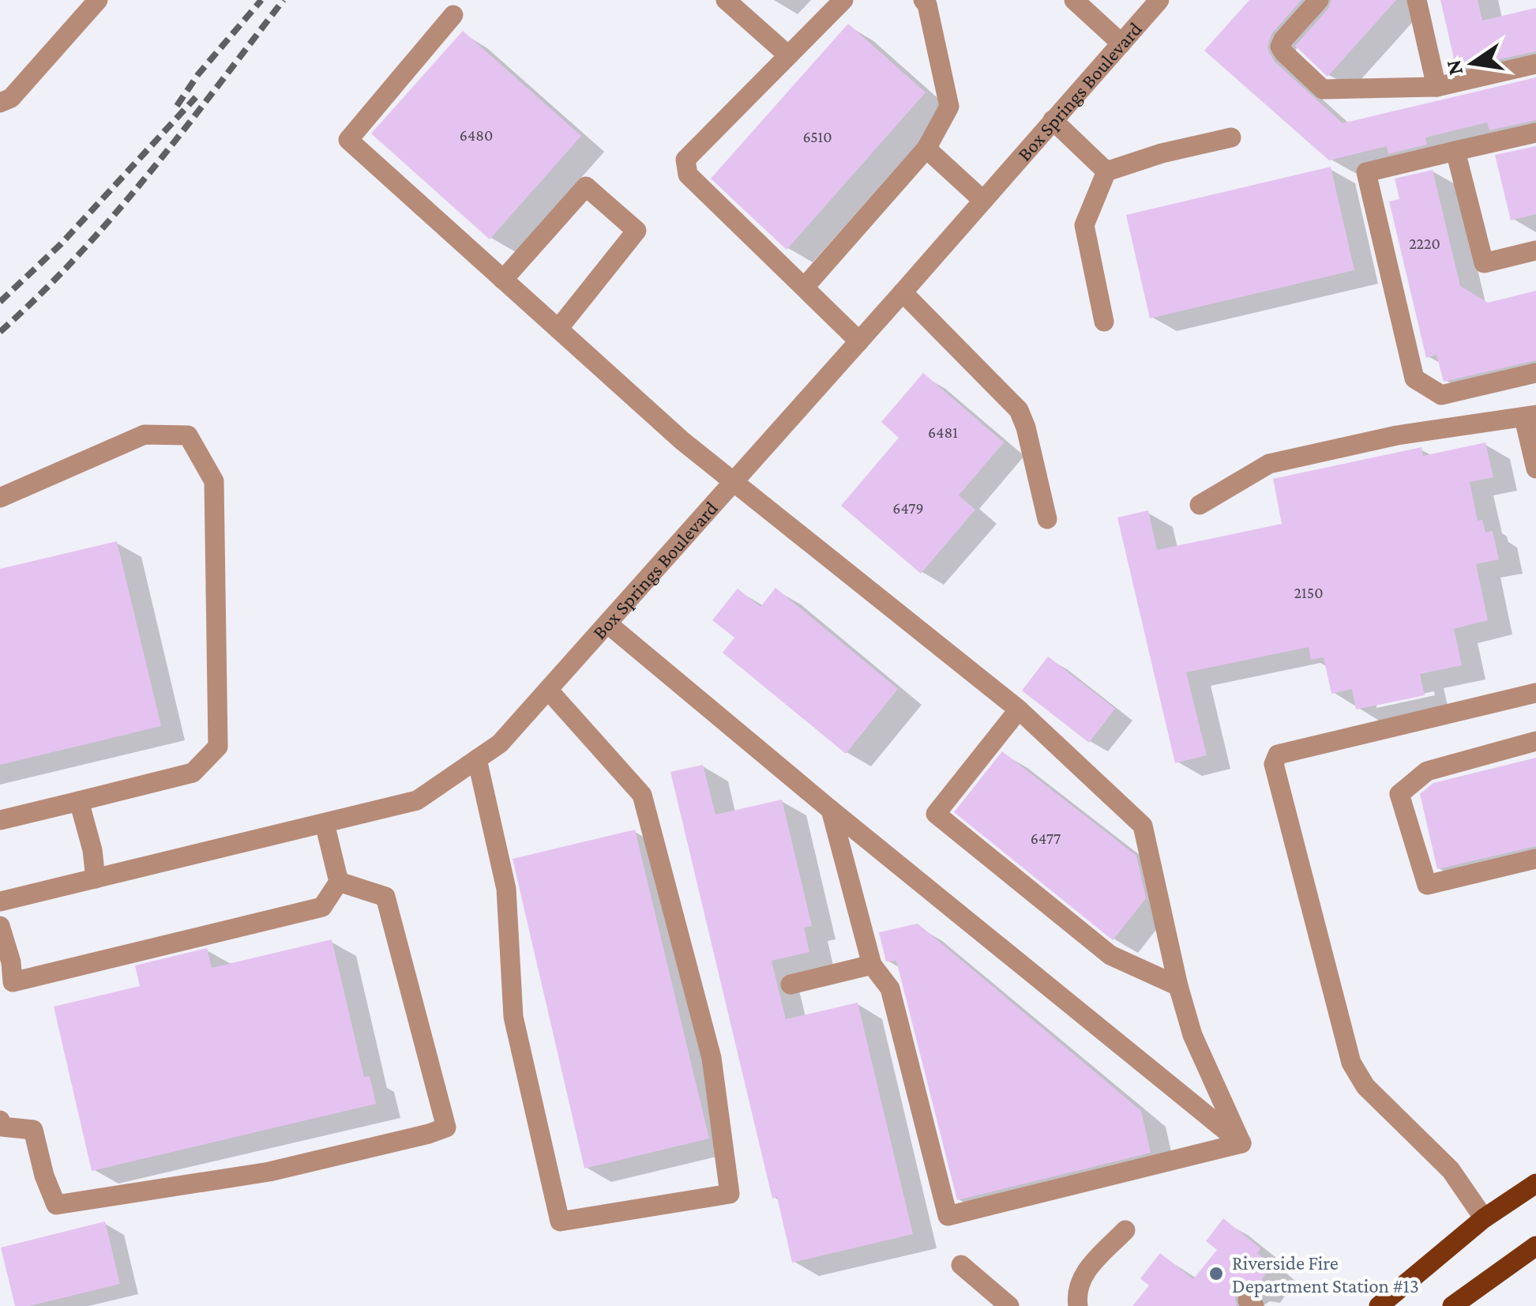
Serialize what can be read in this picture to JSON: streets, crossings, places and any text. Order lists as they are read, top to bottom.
{
  "streets": {
    "street": ["Box Springs Boulevard"]
  },
  "places": ["Riverside Fire Department Station #13"],
  "house_numbers": [
    "6480",
    "6510",
    "2220",
    "6481",
    "6479",
    "2150",
    "6477"
  ],
  "north": "left"
}
